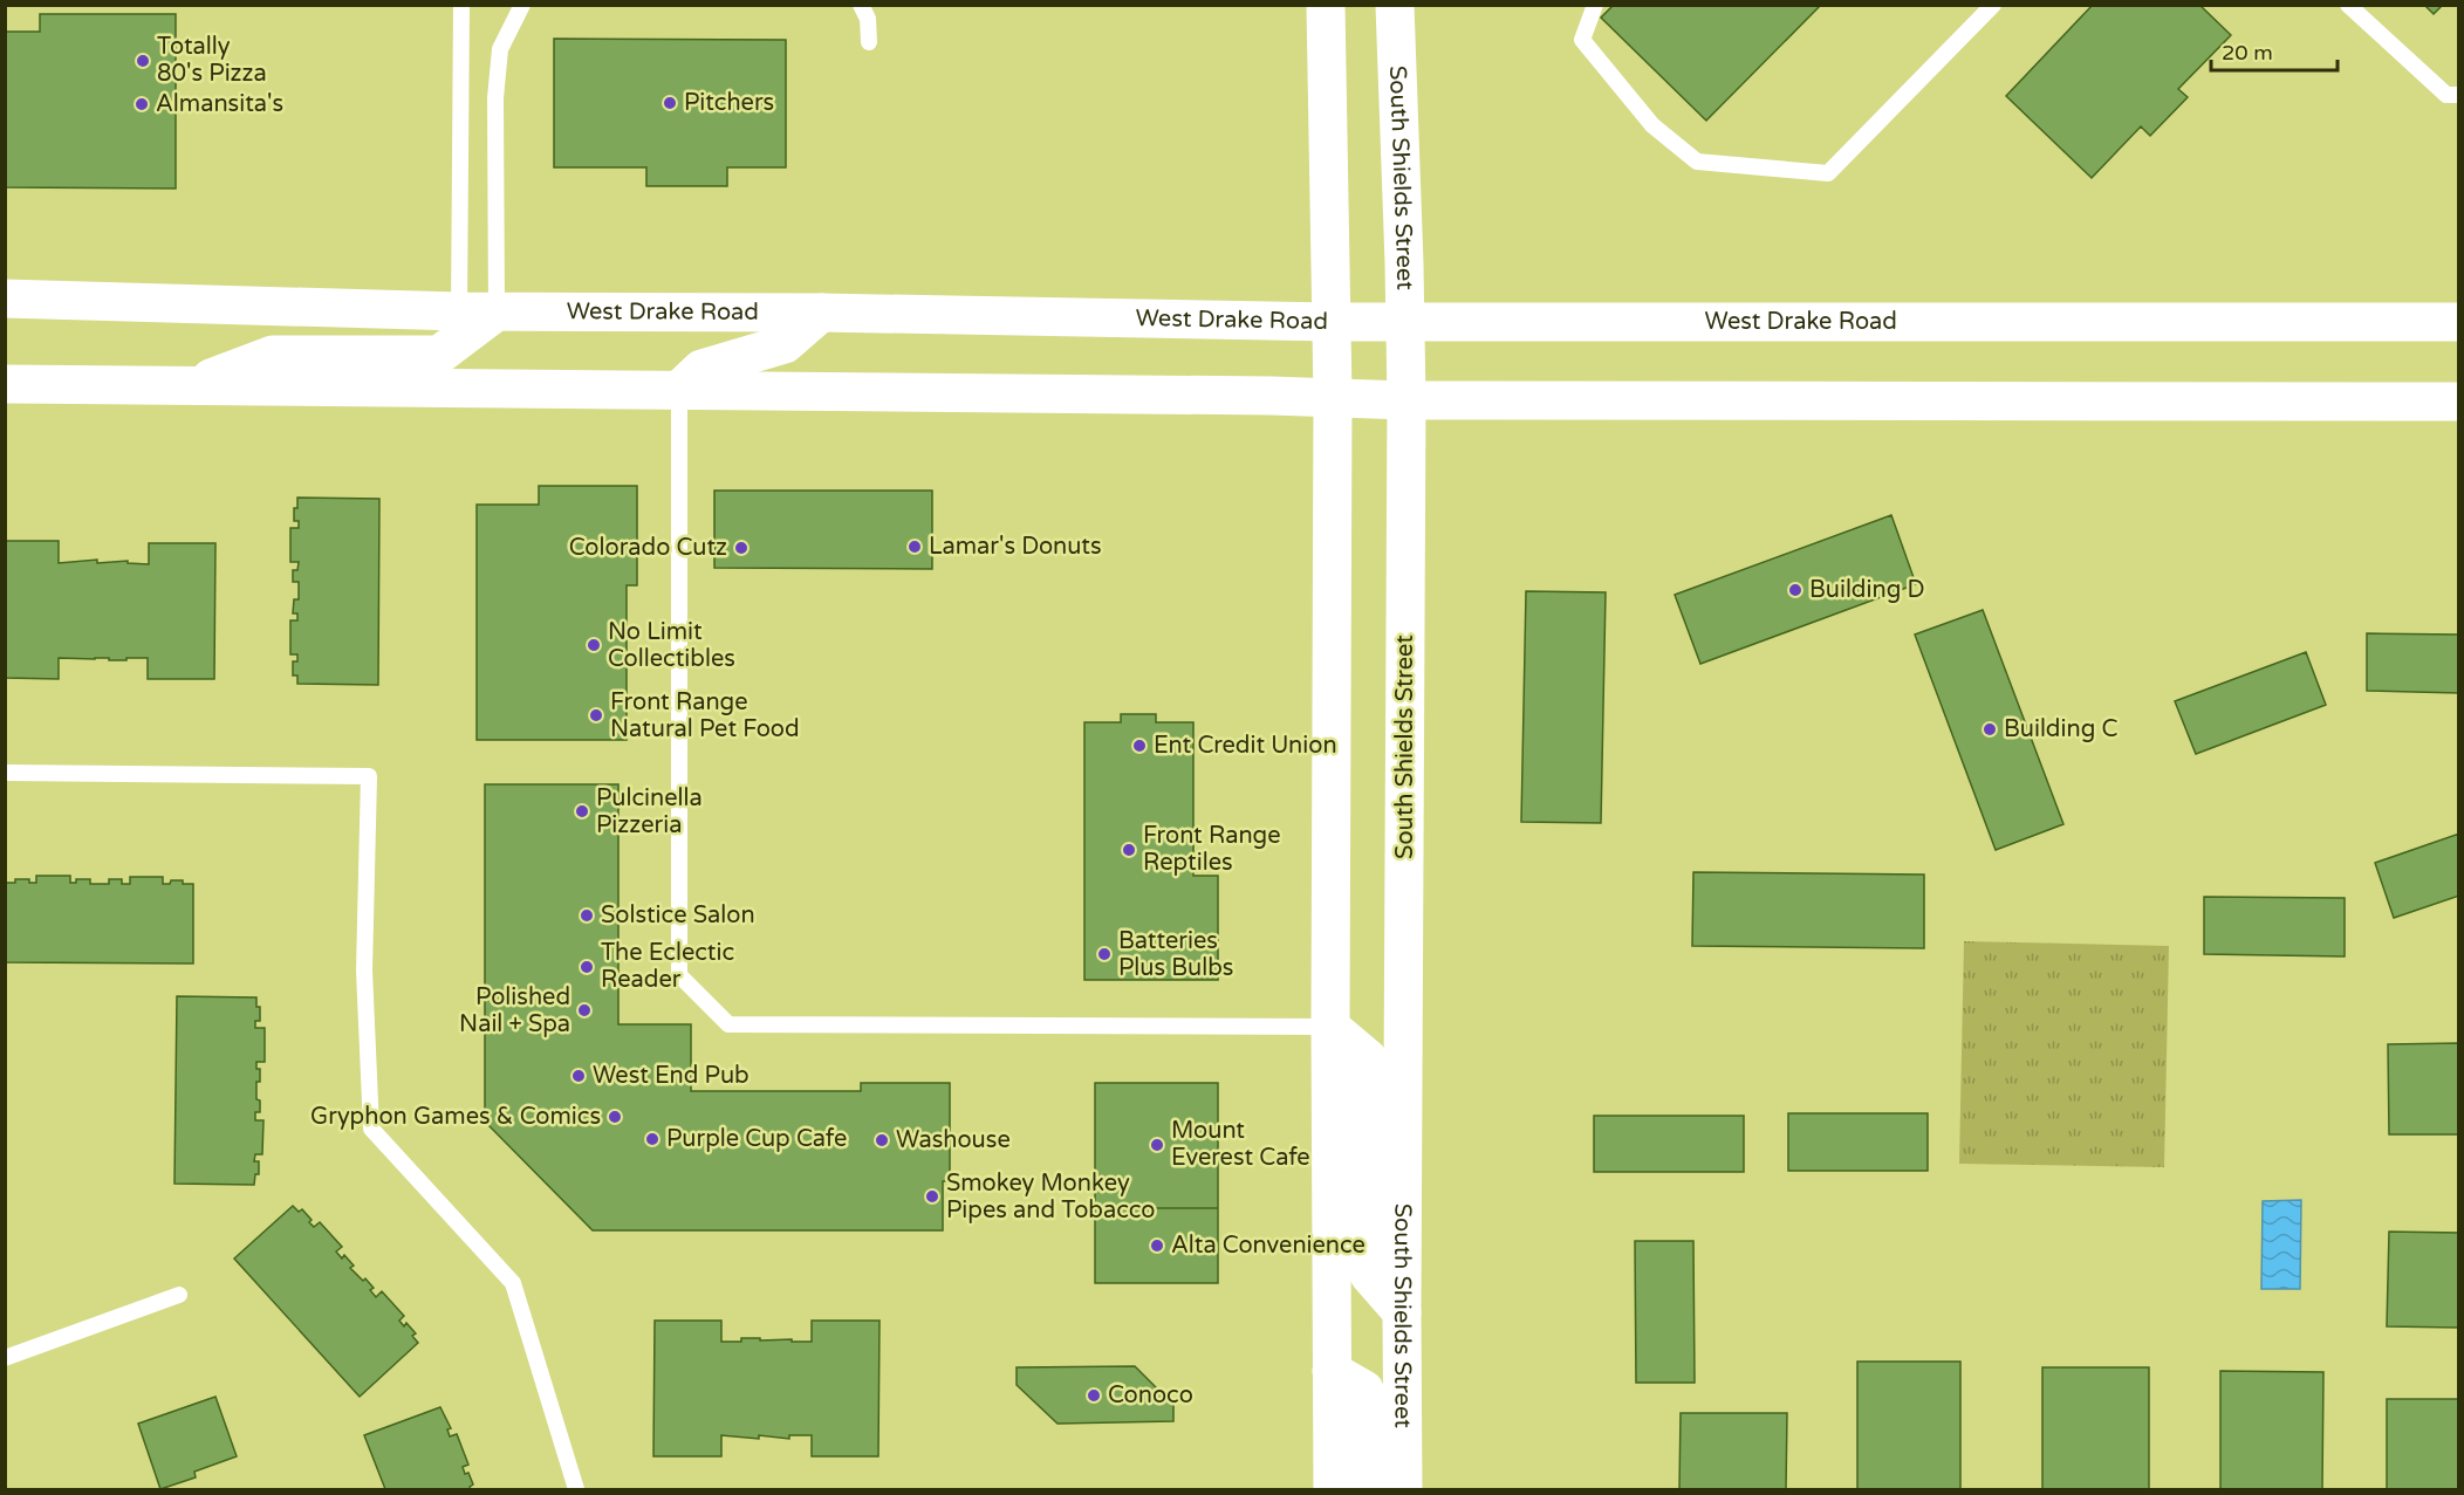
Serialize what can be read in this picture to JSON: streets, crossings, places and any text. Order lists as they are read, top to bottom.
{
  "streets": {
    "main road": ["South Shields Street", "West Drake Road"]
  },
  "crossings": [
    ["South Shields Street", "West Drake Road"]
  ],
  "places": [
    "Totally 80's Pizza",
    "Pitchers",
    "Almansita's",
    "Lamar's Donuts",
    "Colorado Cutz",
    "Building D",
    "No Limit Collectibles",
    "Front Range Natural Pet Food",
    "Building C",
    "Ent Credit Union",
    "Pulcinella Pizzeria",
    "Front Range Reptiles",
    "Solstice Salon",
    "Batteries Plus Bulbs",
    "The Eclectic Reader",
    "Polished Nail + Spa",
    "West End Pub",
    "Gryphon Games & Comics",
    "Purple Cup Cafe",
    "Washouse",
    "Mount Everest Cafe",
    "Smokey Monkey Pipes and Tobacco",
    "Alta Convenience",
    "Conoco"
  ],
  "scale_bar": "20 m"
}
